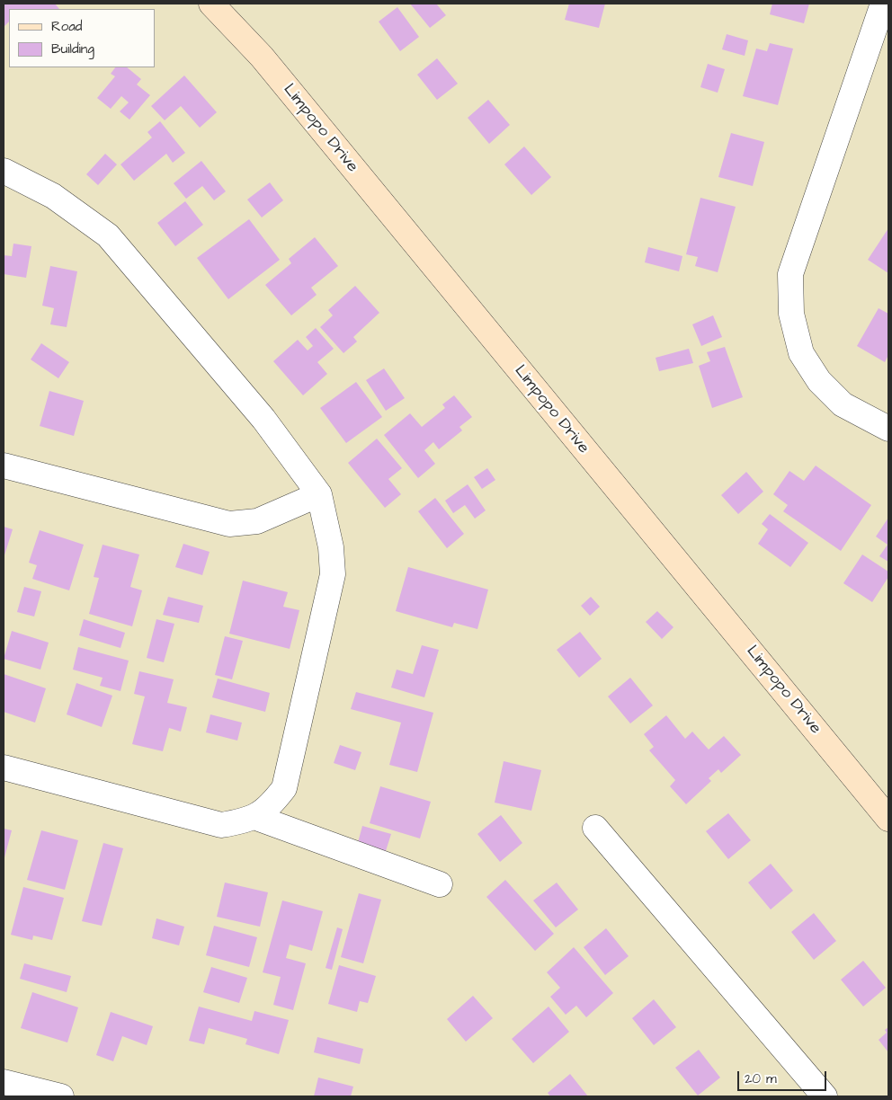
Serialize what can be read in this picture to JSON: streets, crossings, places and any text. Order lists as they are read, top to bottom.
{
  "streets": {
    "street": ["Limpopo Drive"]
  },
  "legend": ["Road", "Building"],
  "scale_bar": "20 m"
}
